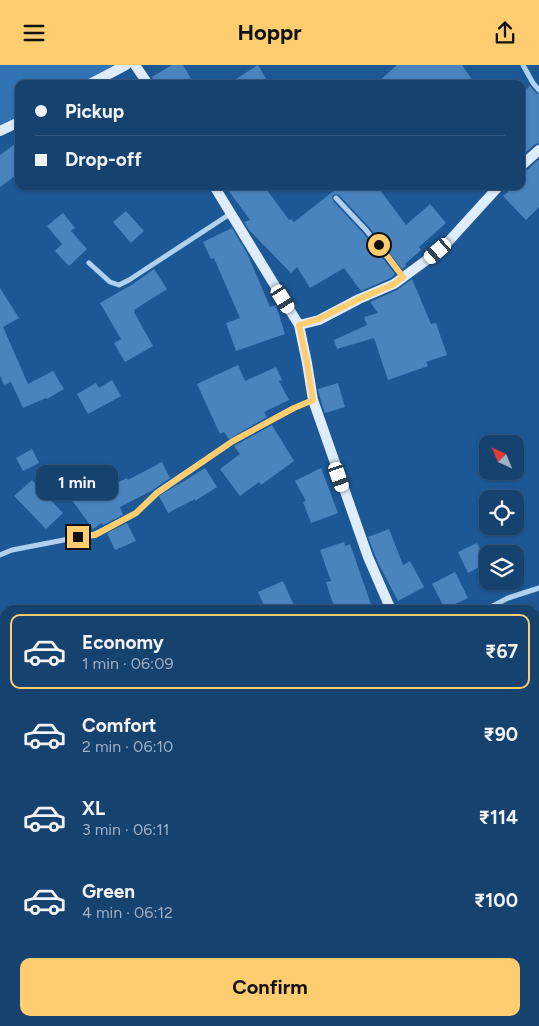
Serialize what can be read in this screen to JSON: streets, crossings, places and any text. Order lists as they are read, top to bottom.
{
  "north": "top left",
  "page": {
    "header": "Hoppr",
    "banner": ["Pickup", "Drop-off"],
    "bubble": "1 min",
    "list": [
      {
        "name": "Economy",
        "note": "1 min · 06:09",
        "value": "₹67"
      },
      {
        "name": "Comfort",
        "note": "2 min · 06:10",
        "value": "₹90"
      },
      {
        "name": "XL",
        "note": "3 min · 06:11",
        "value": "₹114"
      },
      {
        "name": "Green",
        "note": "4 min · 06:12",
        "value": "₹100"
      }
    ],
    "buttons": "Confirm"
  }
}
